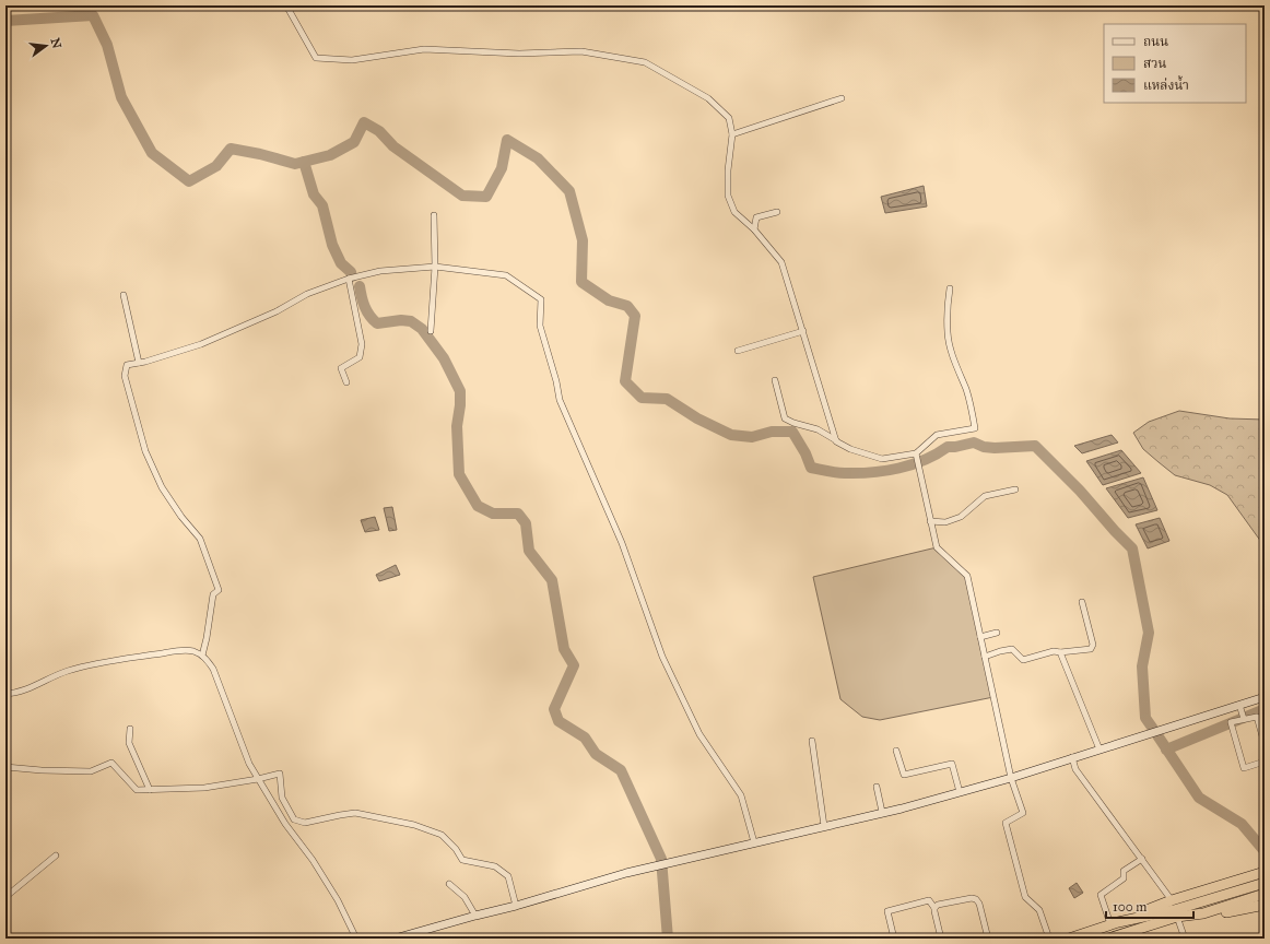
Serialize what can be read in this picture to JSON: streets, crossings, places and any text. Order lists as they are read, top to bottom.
{
  "legend": ["ถนน", "สวน", "แหล่งน้ำ"],
  "scale_bar": "100 m",
  "north": "right"
}
